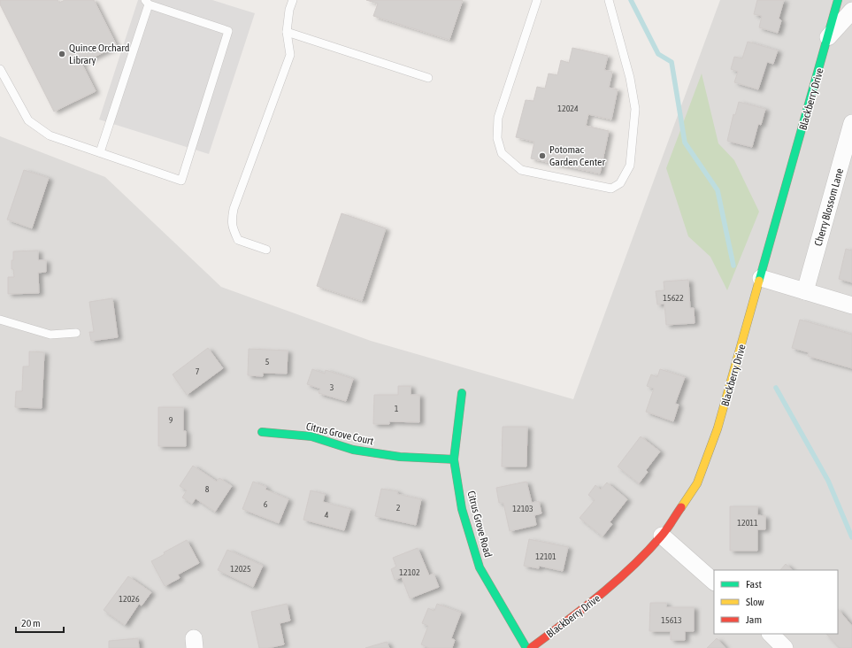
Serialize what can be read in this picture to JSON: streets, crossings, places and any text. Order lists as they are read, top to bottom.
{
  "streets": {
    "street": [
      "Blackberry Drive",
      "Cherry Blossom Lane",
      "Citrus Grove Court",
      "Citrus Grove Road"
    ]
  },
  "crossings": [
    ["Citrus Grove Court", "Citrus Grove Road"]
  ],
  "places": ["Quince Orchard Library", "Potomac Garden Center"],
  "house_numbers": [
    "12024",
    "15622",
    "5",
    "7",
    "3",
    "1",
    "9",
    "8",
    "6",
    "2",
    "12103",
    "4",
    "12011",
    "12101",
    "12025",
    "12102",
    "12026",
    "15613"
  ],
  "legend": ["Fast", "Slow", "Jam"],
  "scale_bar": "20 m"
}
